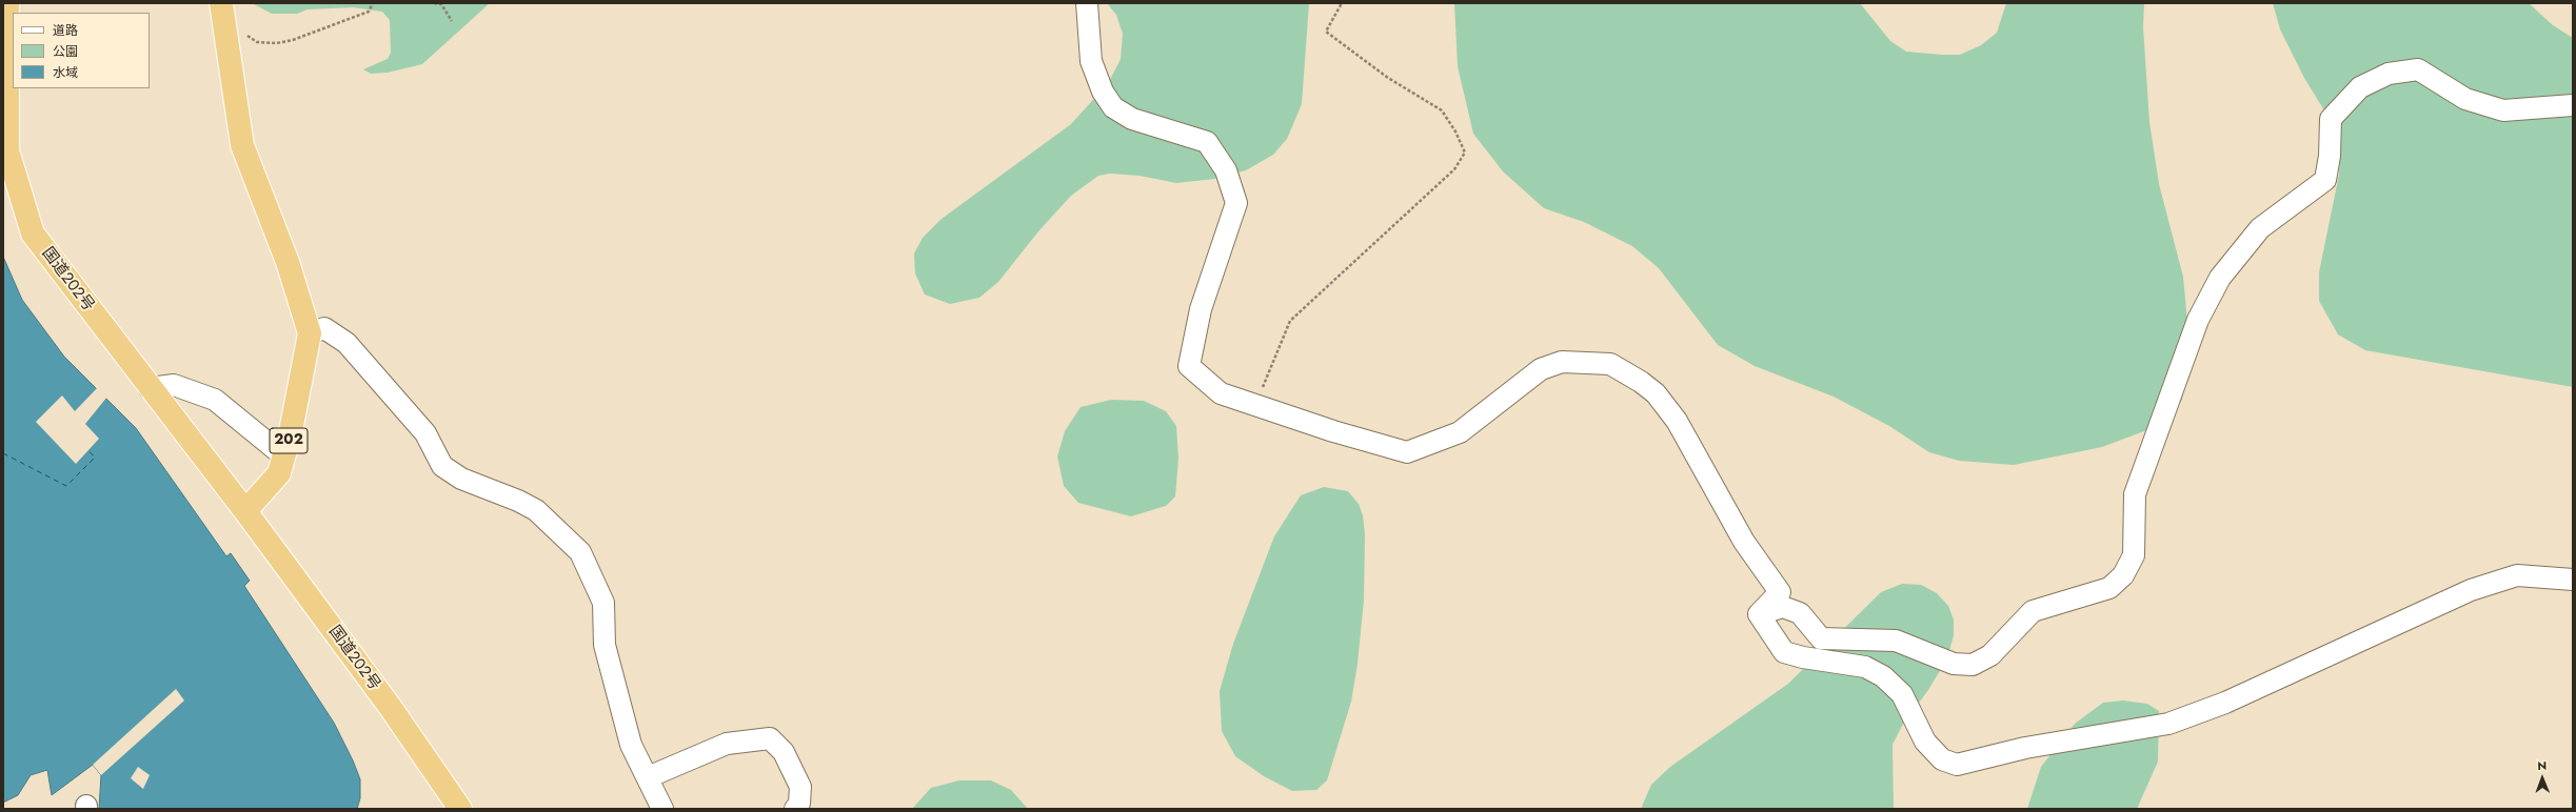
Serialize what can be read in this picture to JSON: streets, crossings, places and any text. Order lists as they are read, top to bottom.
{
  "streets": {
    "highway": ["国道202号", "202"]
  },
  "crossings": [
    ["国道202号", "202"]
  ],
  "legend": ["道路", "公園", "水域"],
  "north": "top"
}
